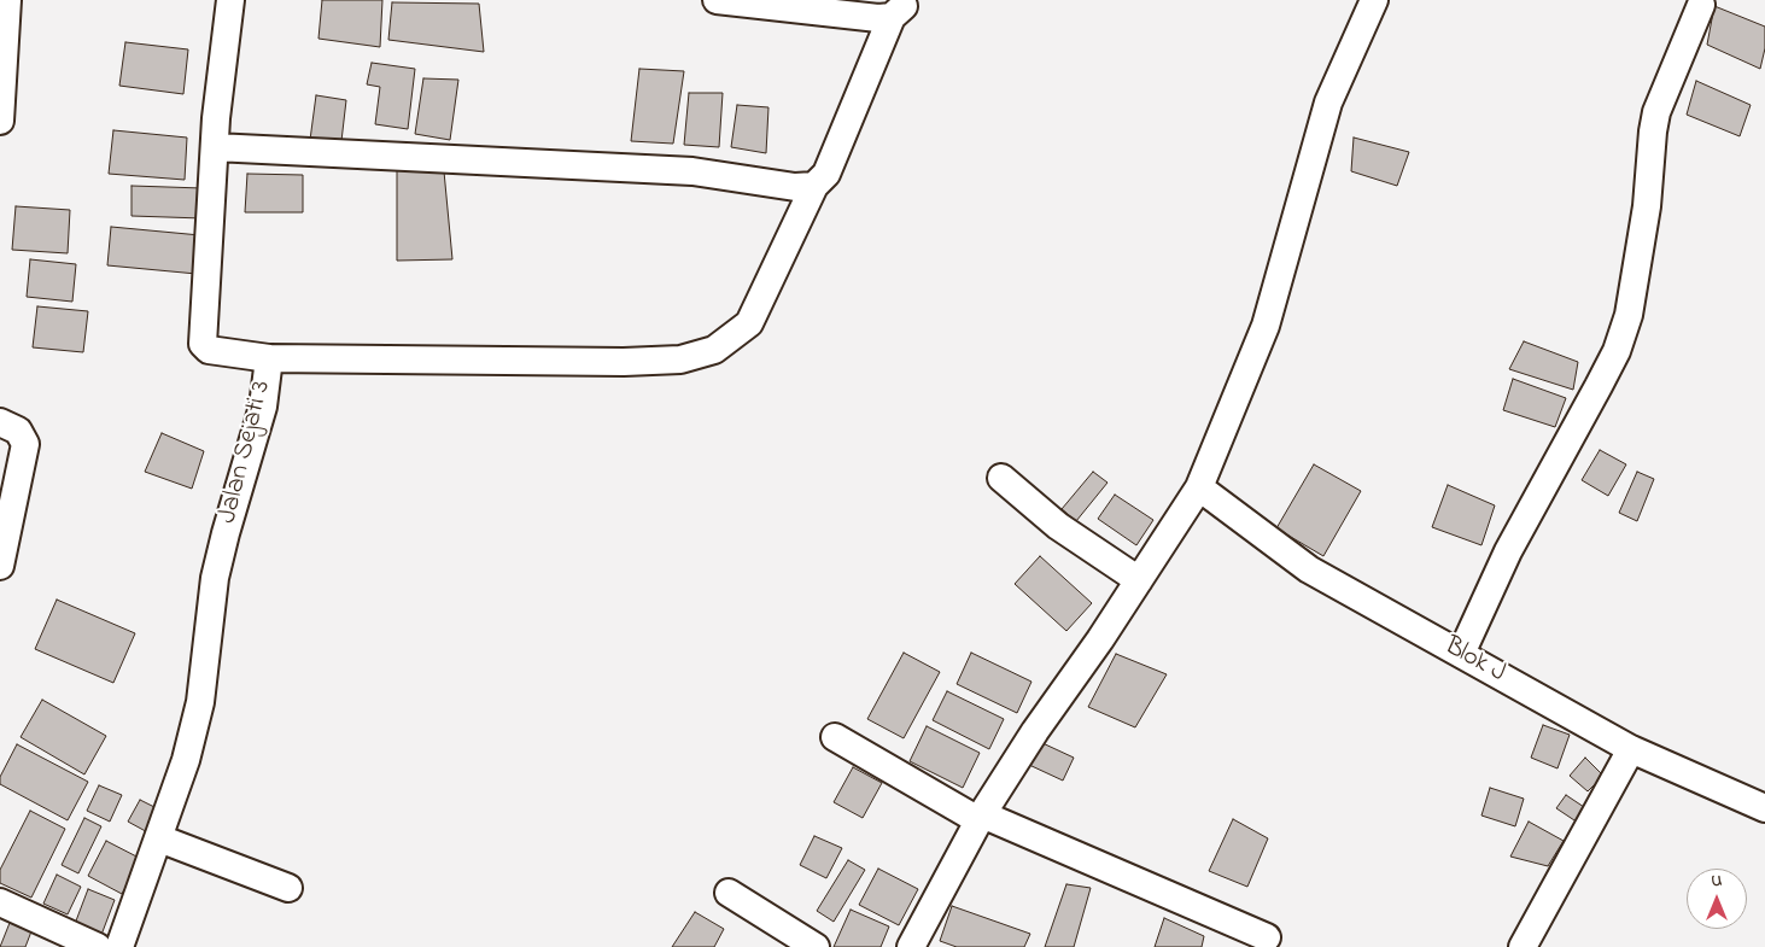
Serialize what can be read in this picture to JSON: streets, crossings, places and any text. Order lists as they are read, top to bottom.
{
  "streets": {
    "street": ["Jalan Sejati 3", "Blok J"]
  },
  "north": "top"
}
